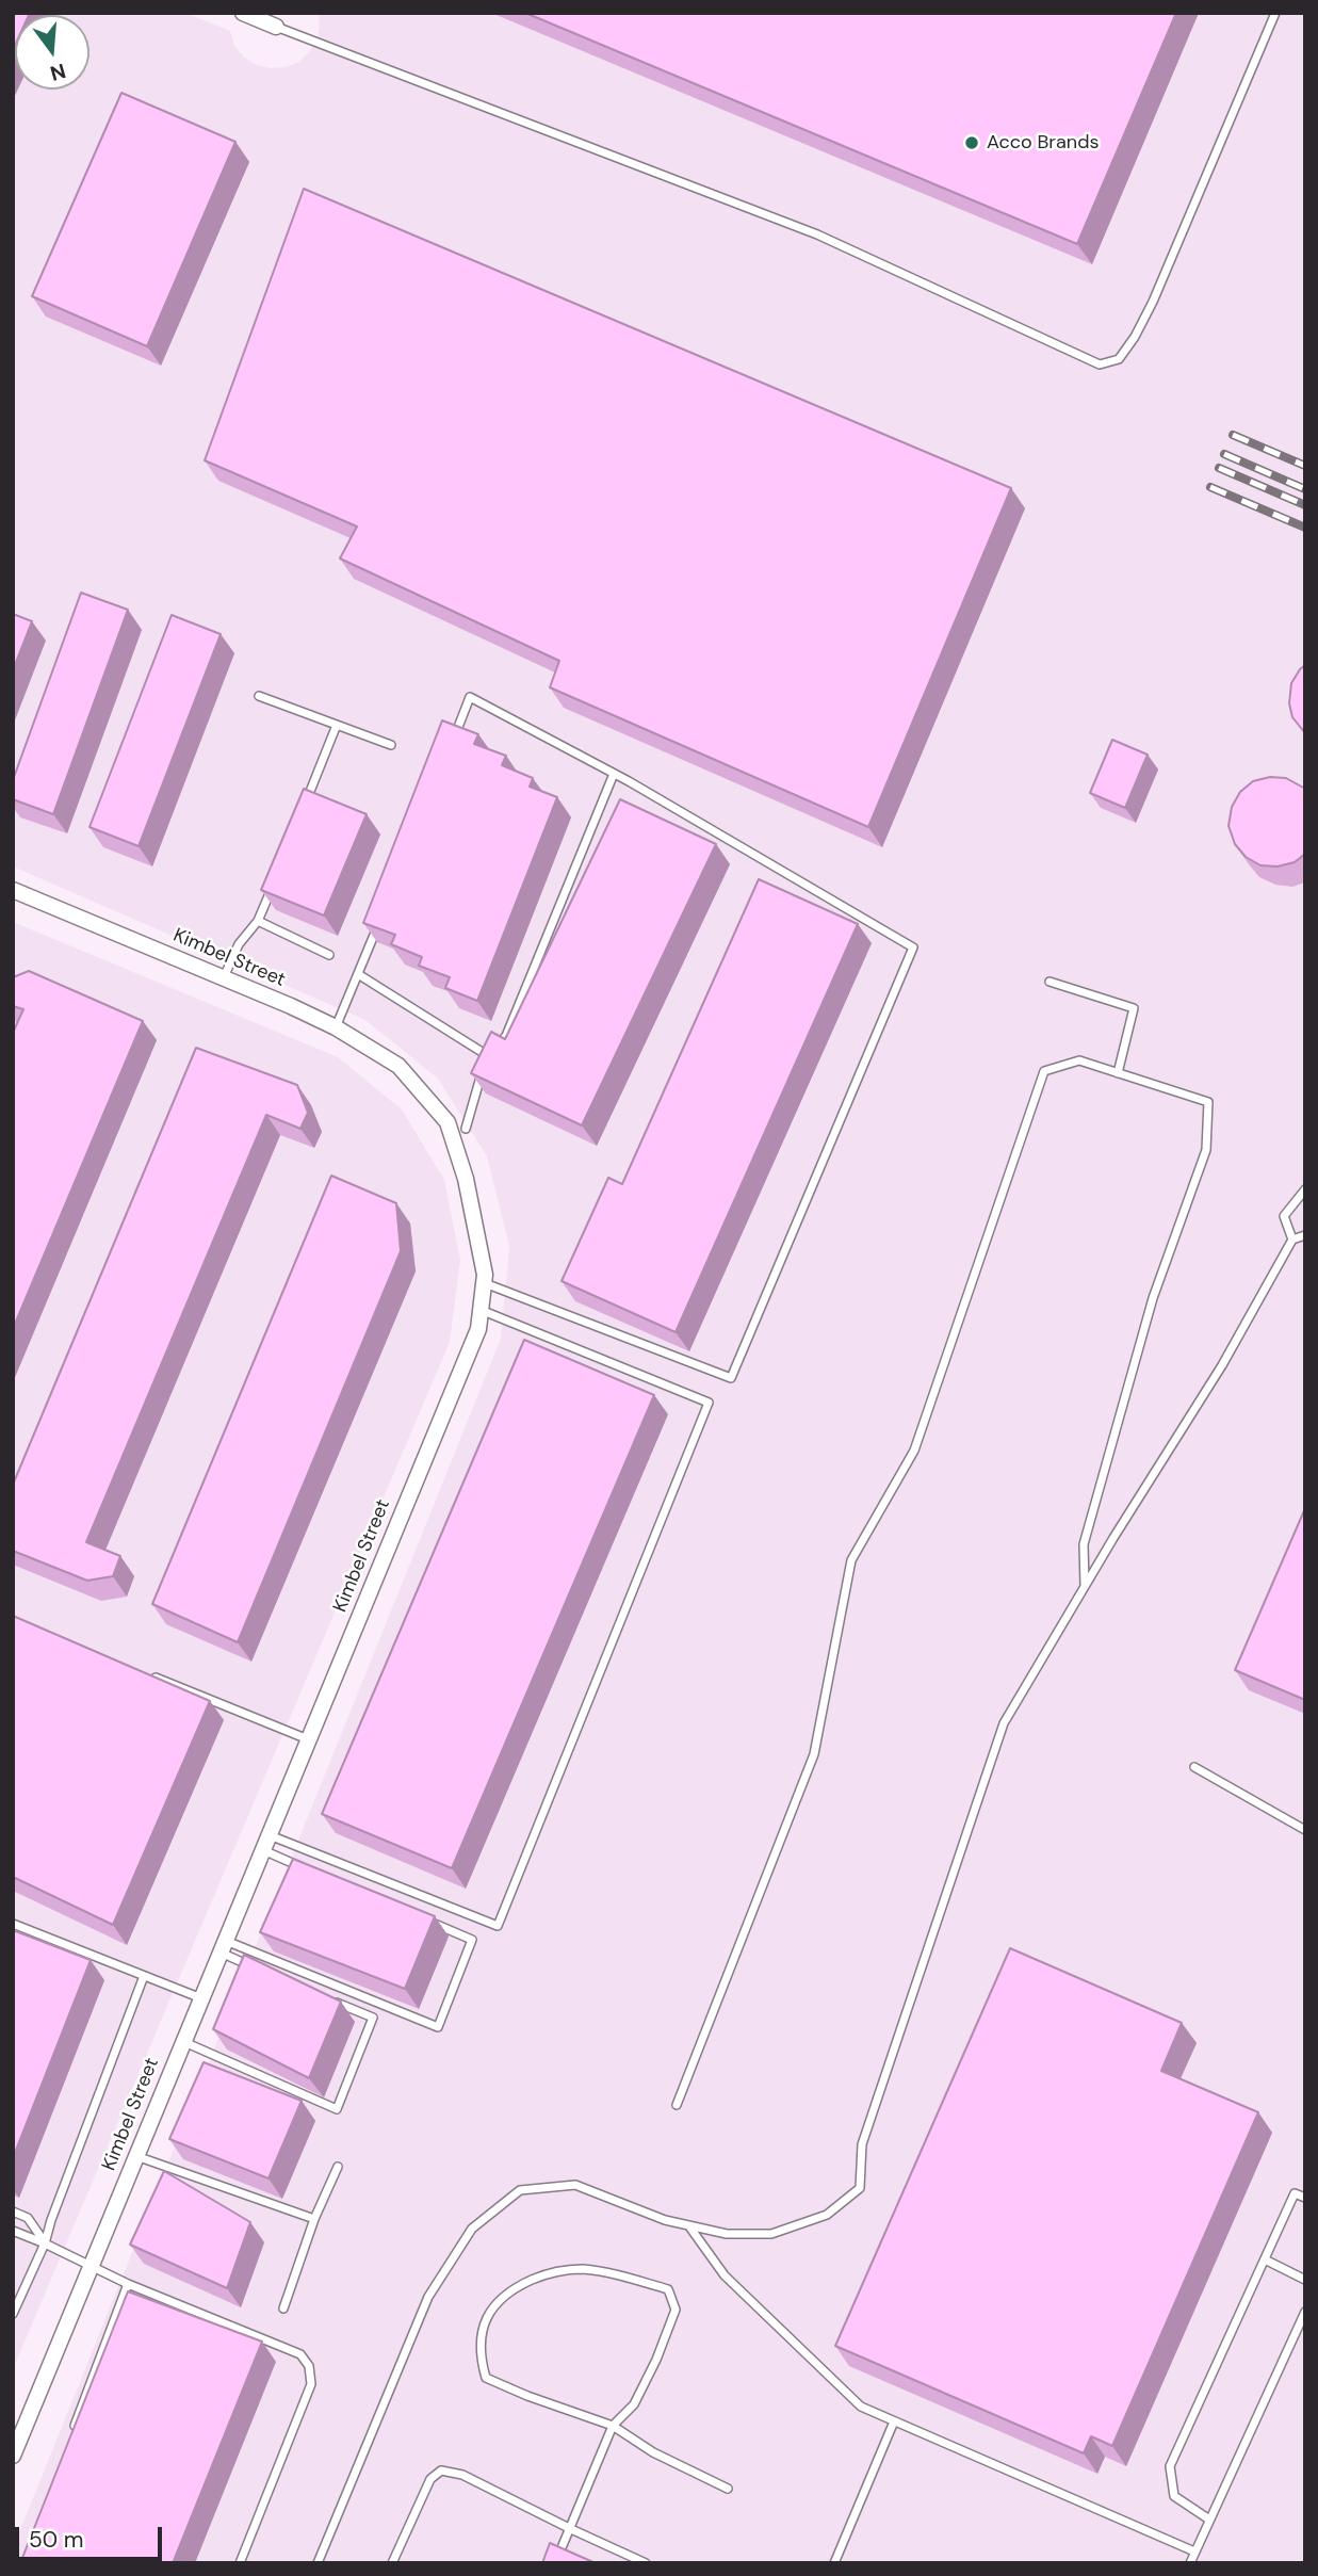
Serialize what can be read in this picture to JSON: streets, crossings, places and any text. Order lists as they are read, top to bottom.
{
  "streets": {
    "street": ["Kimbel Street"]
  },
  "places": ["Acco Brands"],
  "scale_bar": "50 m",
  "north": "bottom"
}
